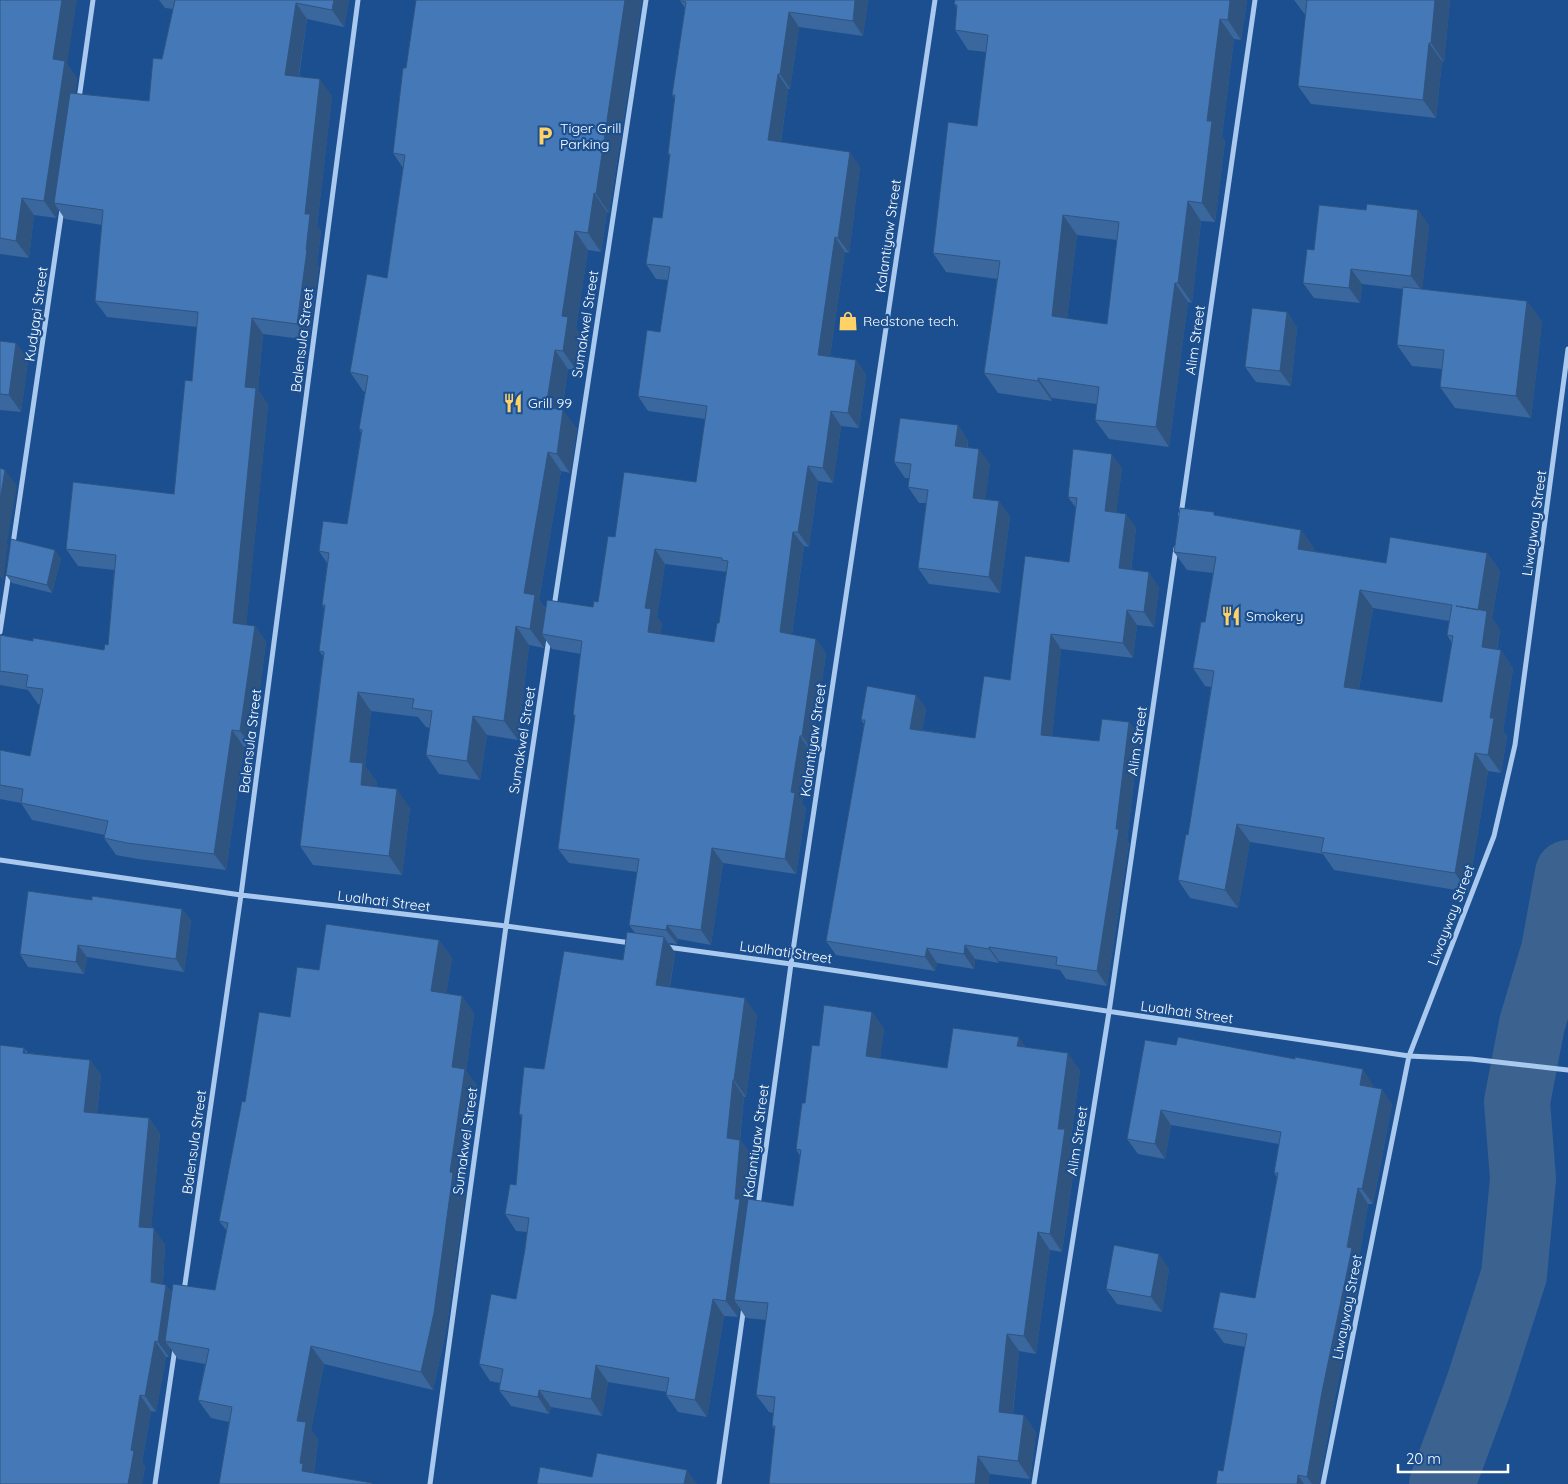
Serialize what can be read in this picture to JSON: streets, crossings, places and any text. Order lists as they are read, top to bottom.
{
  "streets": {
    "street": [
      "Kalantiyaw Street",
      "Kudyapi Street",
      "Sumakwel Street",
      "Balensula Street",
      "Alim Street",
      "Liwayway Street",
      "Lualhati Street"
    ]
  },
  "crossings": [
    ["Kalantiyaw Street", "Lualhati Street"],
    ["Sumakwel Street", "Lualhati Street"],
    ["Balensula Street", "Lualhati Street"],
    ["Alim Street", "Lualhati Street"],
    ["Liwayway Street", "Lualhati Street"]
  ],
  "places": {
    "parking": ["Tiger Grill Parking"],
    "shop": ["Redstone tech."],
    "restaurant": ["Grill 99", "Smokery"]
  },
  "scale_bar": "20 m"
}
